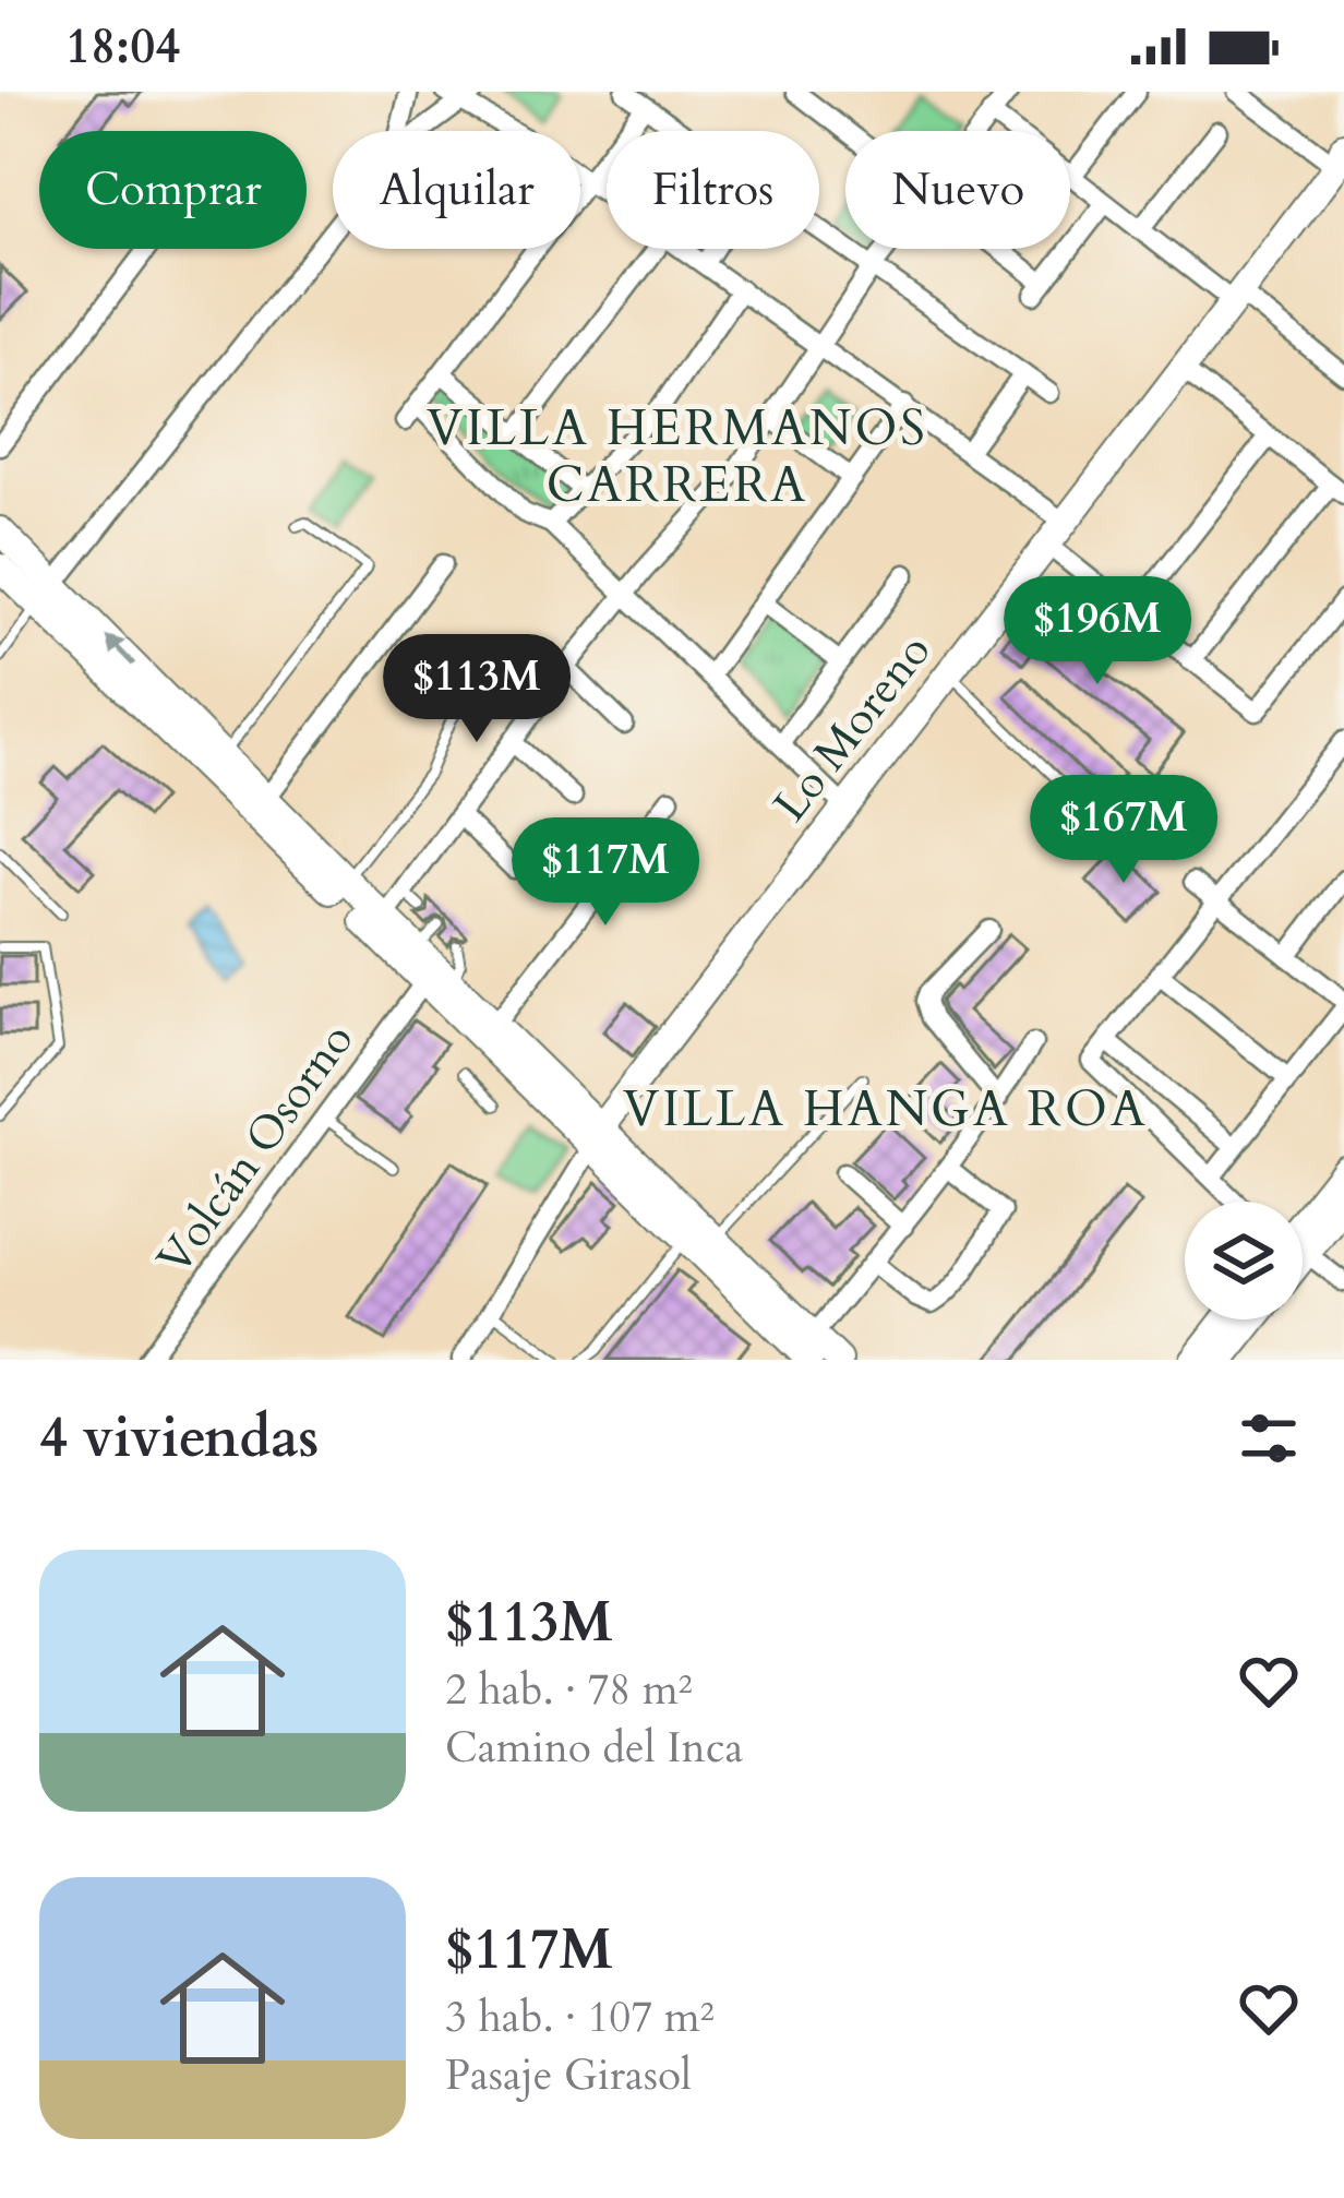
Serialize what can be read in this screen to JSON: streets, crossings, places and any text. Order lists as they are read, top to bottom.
{
  "streets": {
    "main road": ["Lo Moreno"],
    "street": ["Volcán Osorno"]
  },
  "districts": ["VILLA HERMANOS CARRERA", "VILLA HANGA ROA"],
  "page": {
    "status": "18:04",
    "chip": [
      "Comprar",
      "Alquilar",
      "Filtros",
      "Nuevo"
    ],
    "price": [
      "$196M",
      "$113M",
      "$167M",
      "$117M"
    ],
    "heading": "4 viviendas",
    "list": [
      {
        "name": "$113M",
        "note": "2 hab. · 78 m² · Camino del Inca"
      },
      {
        "name": "$117M",
        "note": "3 hab. · 107 m² · Pasaje Girasol"
      }
    ]
  }
}
